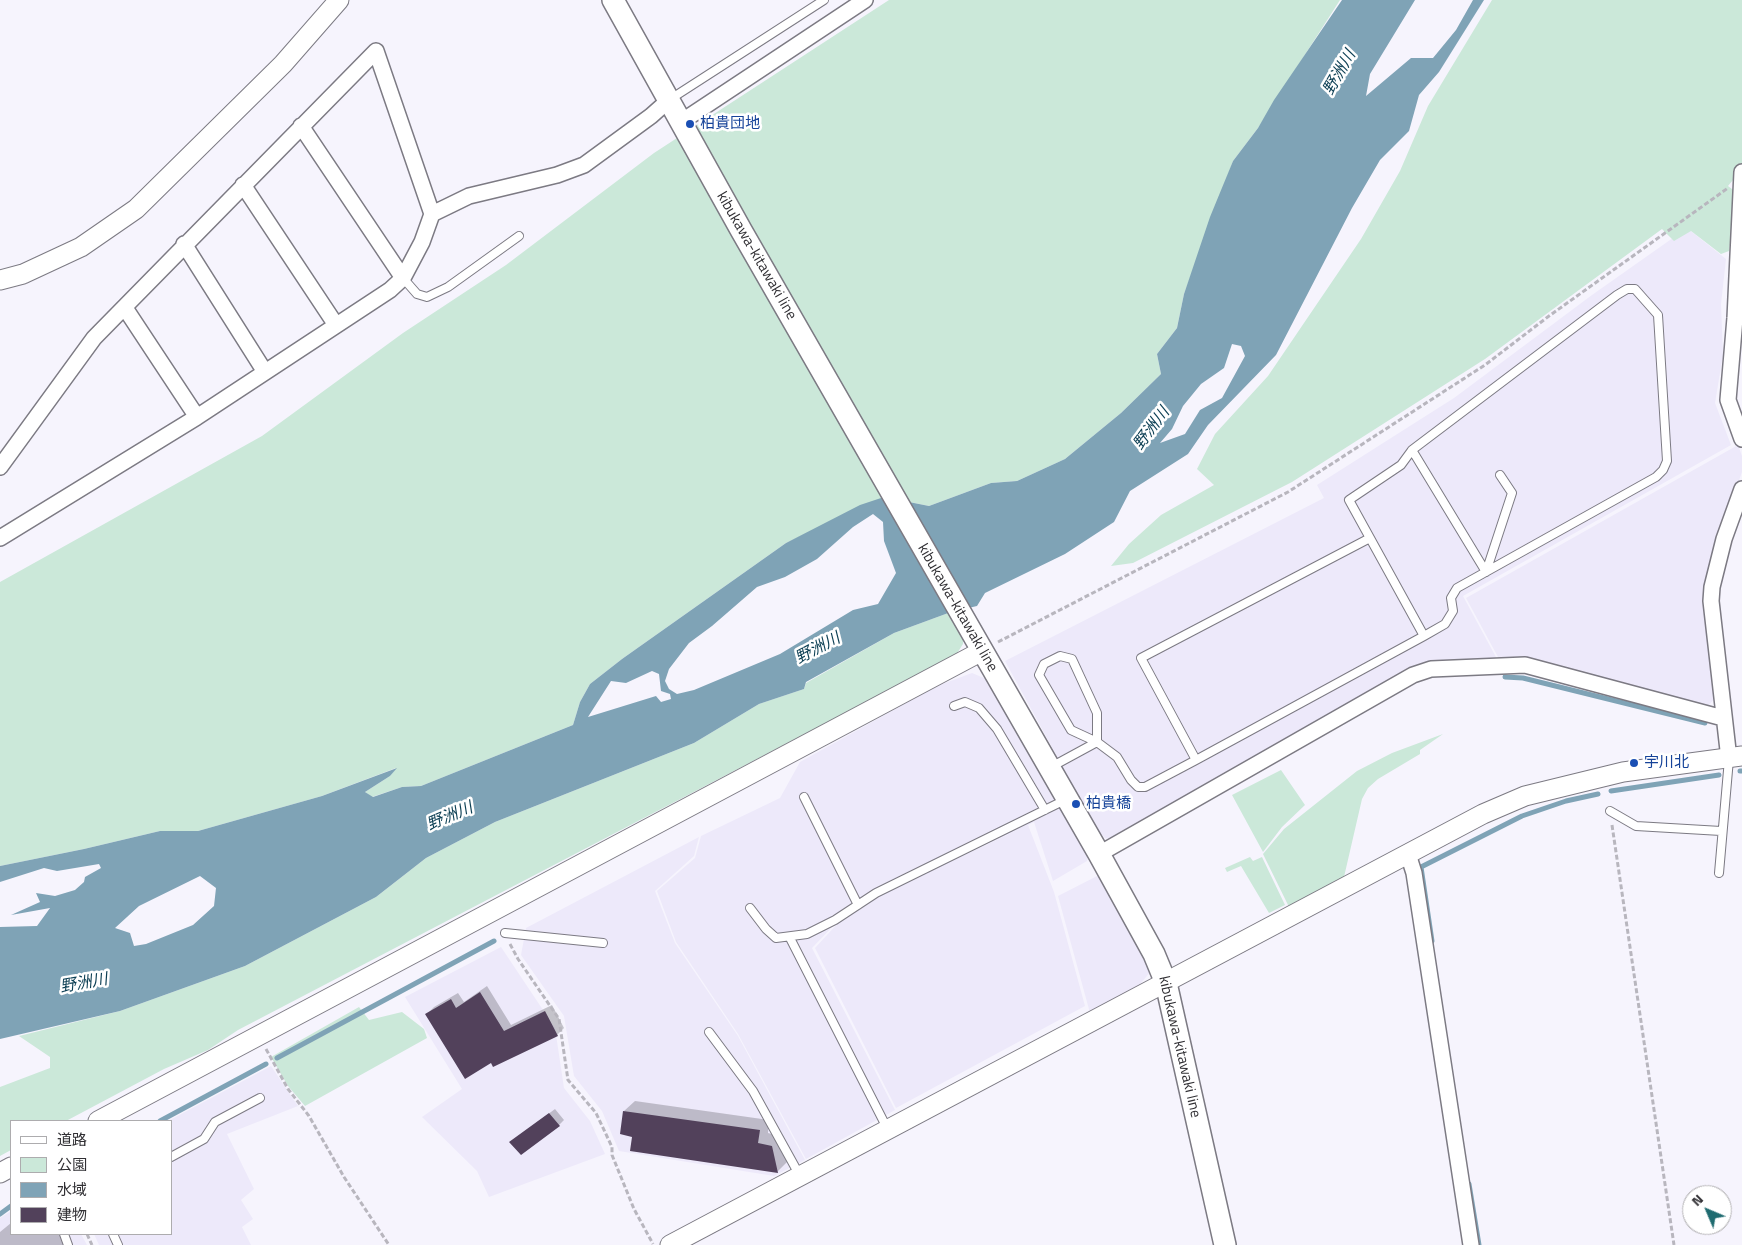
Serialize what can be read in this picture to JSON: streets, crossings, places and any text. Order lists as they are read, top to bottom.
{
  "streets": {
    "main road": ["kibukawa-kitawaki line"]
  },
  "water": ["野洲川"],
  "places": ["柏貴団地", "宇川北", "柏貴橋"],
  "legend": [
    "道路",
    "公園",
    "水域",
    "建物"
  ],
  "north": "top left"
}
